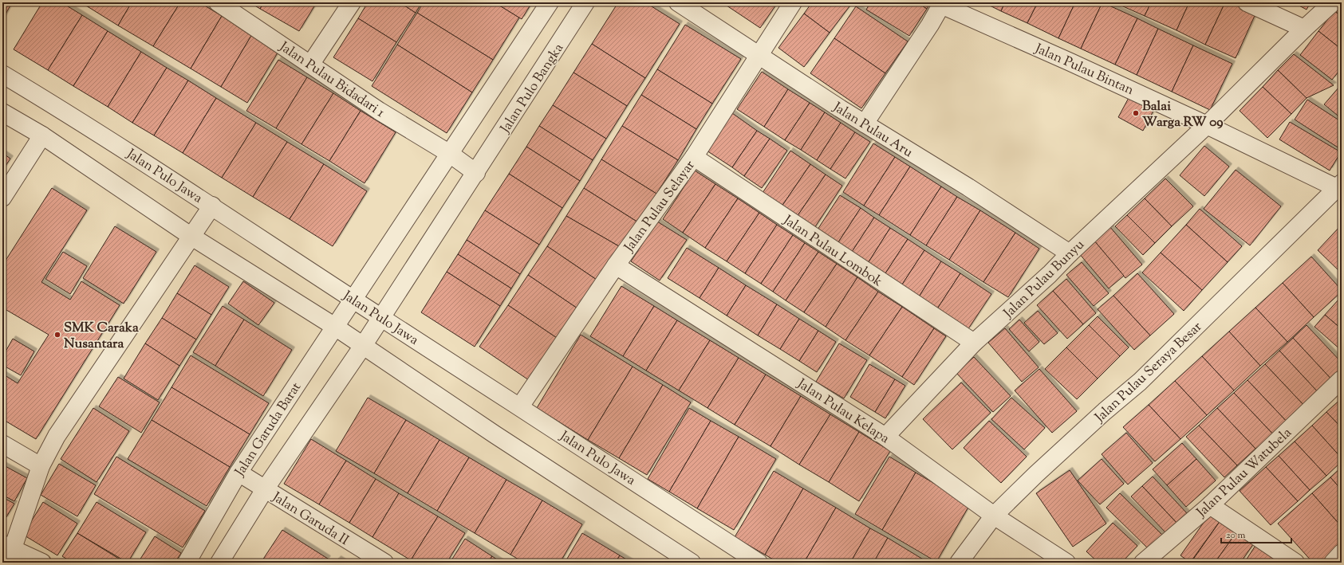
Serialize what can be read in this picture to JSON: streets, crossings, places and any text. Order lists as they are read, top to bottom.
{
  "streets": {
    "street": [
      "Jalan Pulau Bintan",
      "Jalan Pulau Bidadari 1",
      "Jalan Pulo Bangka",
      "Jalan Pulau Aru",
      "Jalan Pulo Jawa",
      "Jalan Pulau Selayar",
      "Jalan Pulau Lombok",
      "Jalan Pulau Bunyu",
      "Jalan Pulau Seraya Besar",
      "Jalan Pulau Kelapa",
      "Jalan Garuda Barat",
      "Jalan Pulau Watubela",
      "Jalan Garuda II"
    ]
  },
  "crossings": [
    ["Jalan Pulau Bintan", "Jalan Pulau Bunyu"],
    ["Jalan Pulau Bintan", "Jalan Pulau Seraya Besar"],
    ["Jalan Pulo Bangka", "Jalan Pulo Jawa"],
    ["Jalan Pulau Aru", "Jalan Pulau Selayar"],
    ["Jalan Pulau Aru", "Jalan Pulau Bunyu"],
    ["Jalan Pulo Jawa", "Jalan Pulau Selayar"],
    ["Jalan Pulo Jawa", "Jalan Garuda Barat"],
    ["Jalan Pulau Selayar", "Jalan Pulau Lombok"],
    ["Jalan Pulau Selayar", "Jalan Pulau Kelapa"],
    ["Jalan Pulau Lombok", "Jalan Pulau Bunyu"],
    ["Jalan Pulau Bunyu", "Jalan Pulau Kelapa"],
    ["Jalan Pulau Seraya Besar", "Jalan Pulau Kelapa"],
    ["Jalan Garuda Barat", "Jalan Garuda II"]
  ],
  "places": ["Balai Warga RW 09", "SMK Caraka Nusantara"],
  "scale_bar": "20 m"
}
